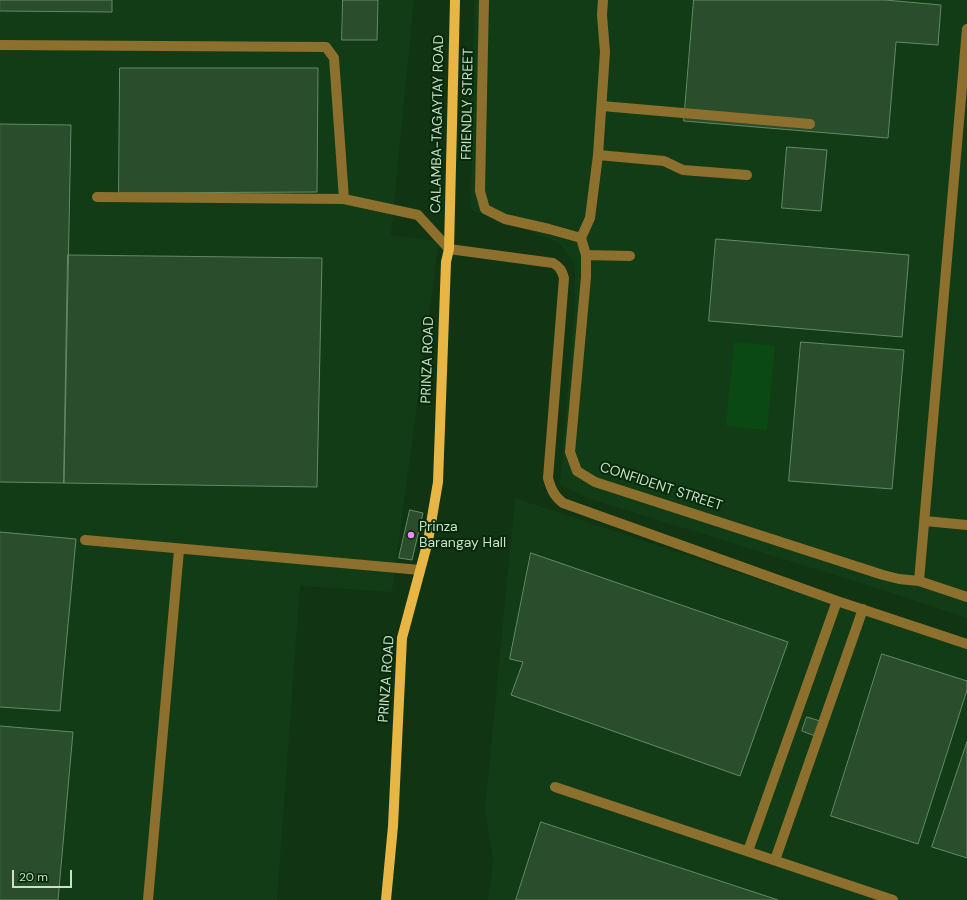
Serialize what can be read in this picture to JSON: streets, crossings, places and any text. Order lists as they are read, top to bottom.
{
  "streets": {
    "main road": ["CALAMBA-TAGAYTAY ROAD", "PRINZA ROAD"],
    "street": ["FRIENDLY STREET", "CONFIDENT STREET"]
  },
  "crossings": [
    ["FRIENDLY STREET", "CONFIDENT STREET"],
    ["CALAMBA-TAGAYTAY ROAD", "PRINZA ROAD"]
  ],
  "places": ["Prinza Barangay Hall"],
  "scale_bar": "20 m"
}
